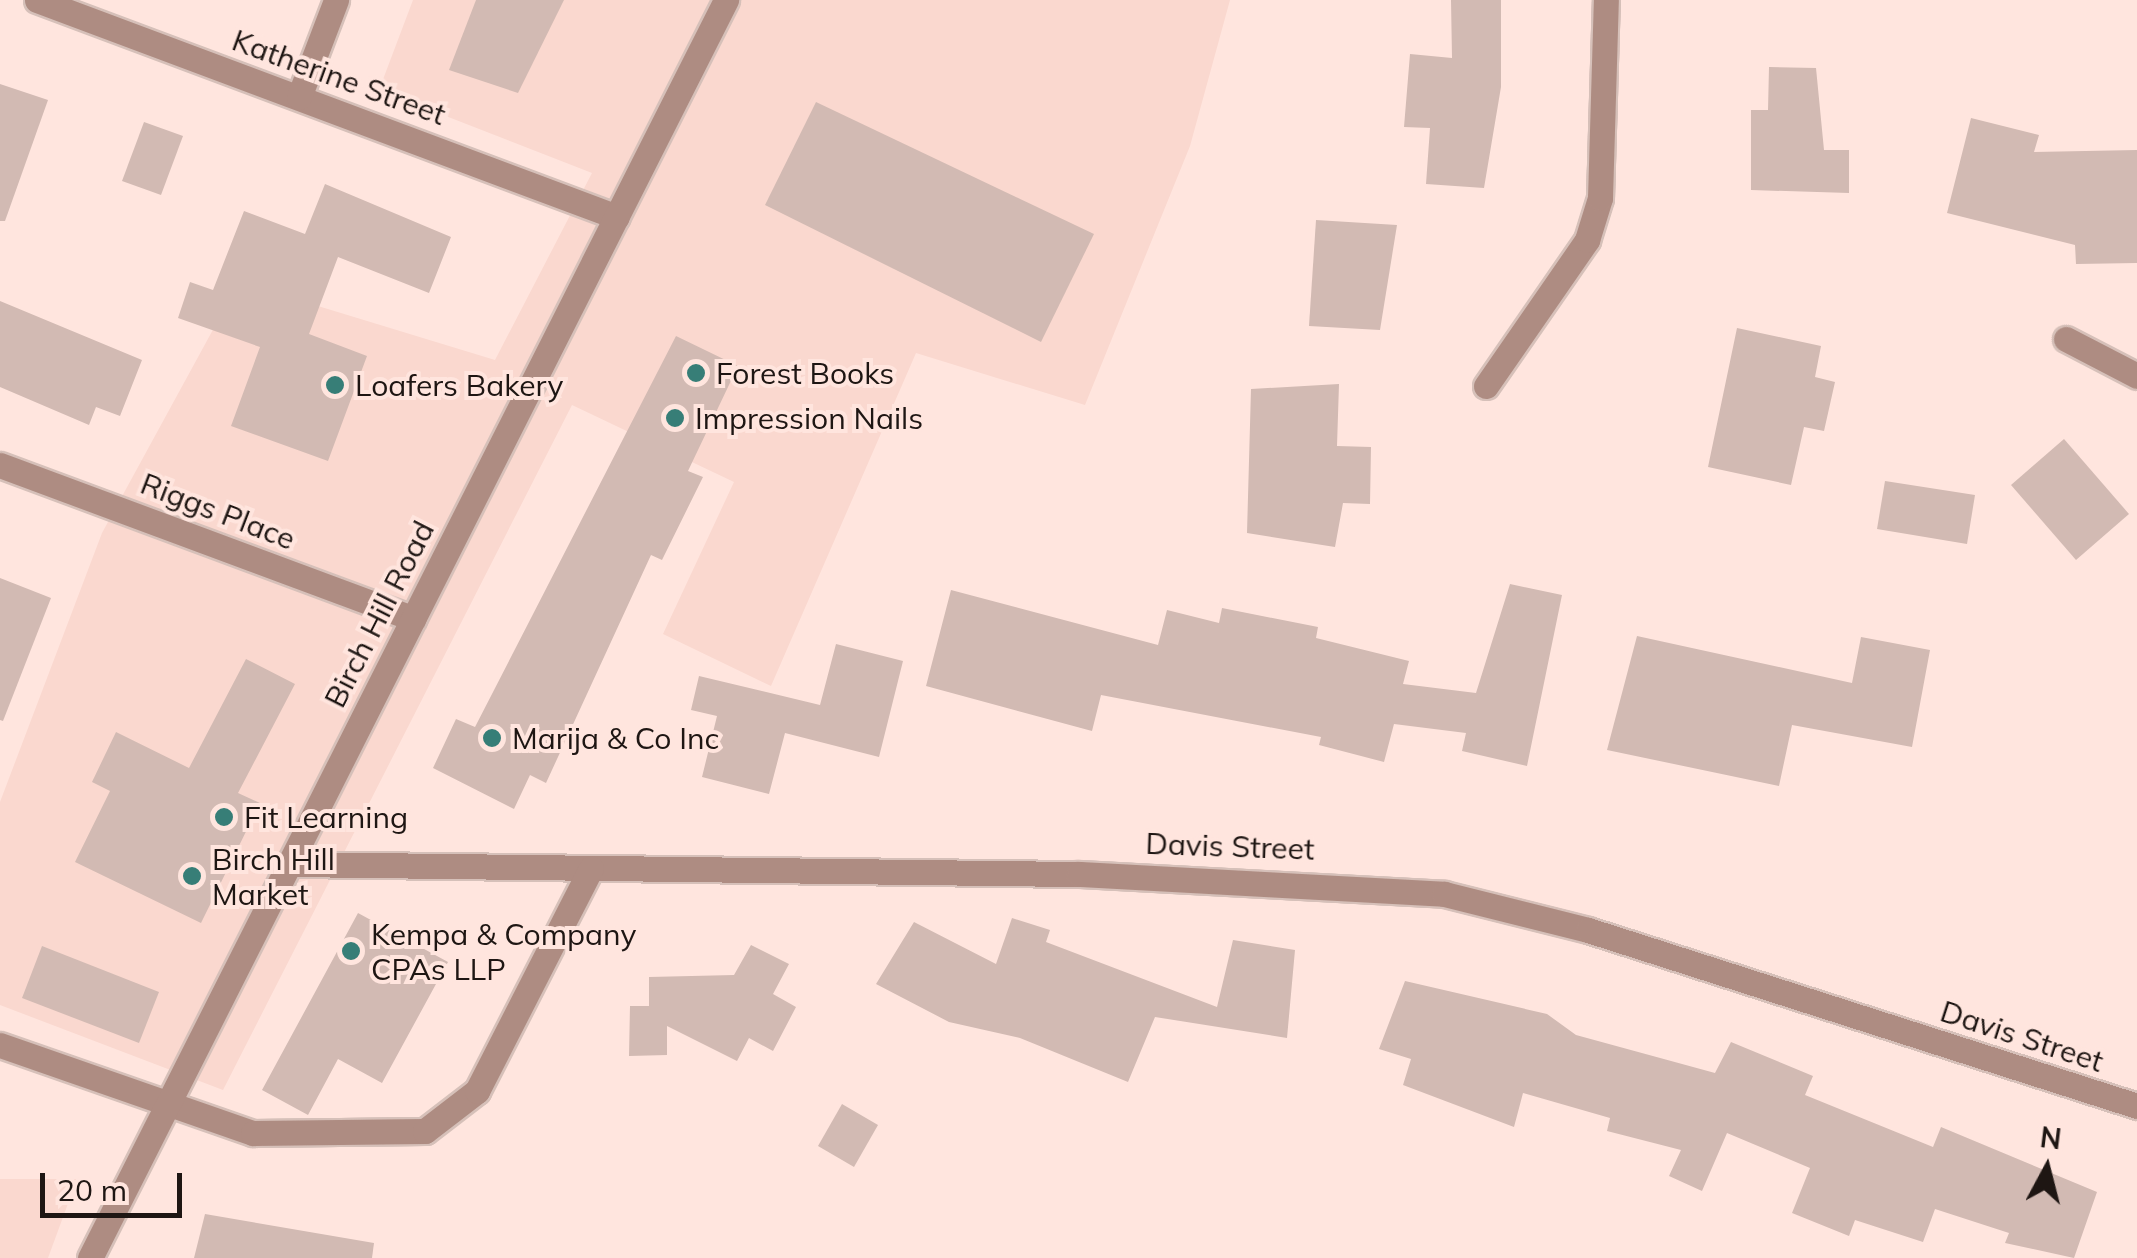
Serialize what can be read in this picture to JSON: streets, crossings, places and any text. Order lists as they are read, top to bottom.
{
  "streets": {
    "street": [
      "Katherine Street",
      "Riggs Place",
      "Birch Hill Road",
      "Davis Street"
    ]
  },
  "crossings": [
    ["Katherine Street", "Birch Hill Road"],
    ["Riggs Place", "Birch Hill Road"],
    ["Birch Hill Road", "Davis Street"]
  ],
  "places": [
    "Forest Books",
    "Loafers Bakery",
    "Impression Nails",
    "Marija & Co Inc",
    "Fit Learning",
    "Birch Hill Market",
    "Kempa & Company CPAs LLP"
  ],
  "scale_bar": "20 m",
  "north": "top"
}
